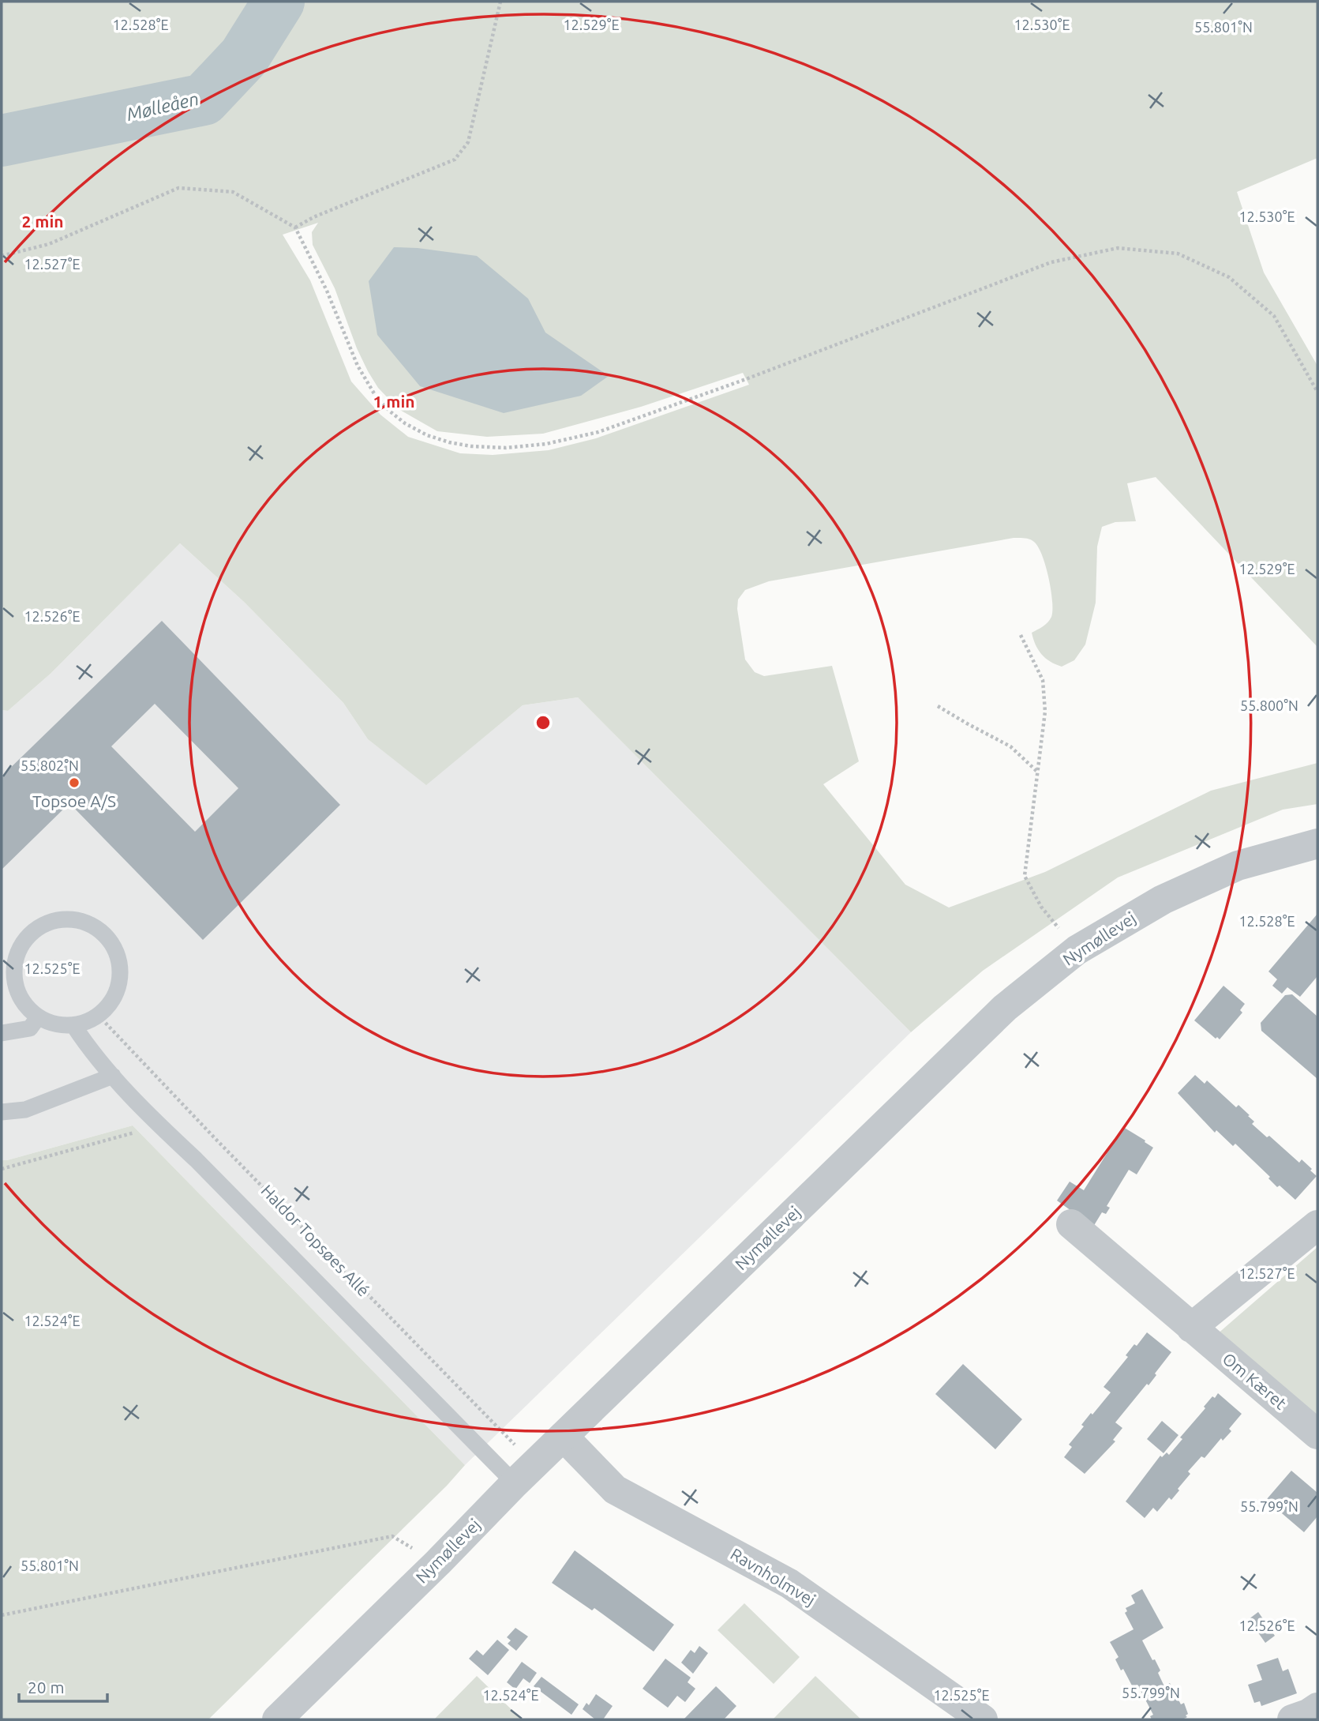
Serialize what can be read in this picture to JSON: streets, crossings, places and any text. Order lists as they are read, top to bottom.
{
  "streets": {
    "street": ["Nymøllevej", "Om Kæret", "Ravnholmvej"],
    "lane": ["Haldor Topsøes Allé"]
  },
  "crossings": [
    ["Nymøllevej", "Haldor Topsøes Allé"],
    ["Nymøllevej", "Ravnholmvej"]
  ],
  "water": ["Mølleåen"],
  "places": ["Topsoe A/S"],
  "scale_bar": "20 m",
  "coordinates": [
    "12.530°E",
    "12.528°E",
    "12.529°E",
    "55.801°N",
    "12.527°E",
    "12.526°E",
    "55.800°N",
    "55.802°N",
    "12.525°E",
    "12.524°E",
    "55.799°N"
  ],
  "rings": ["2 min", "1 min"]
}
